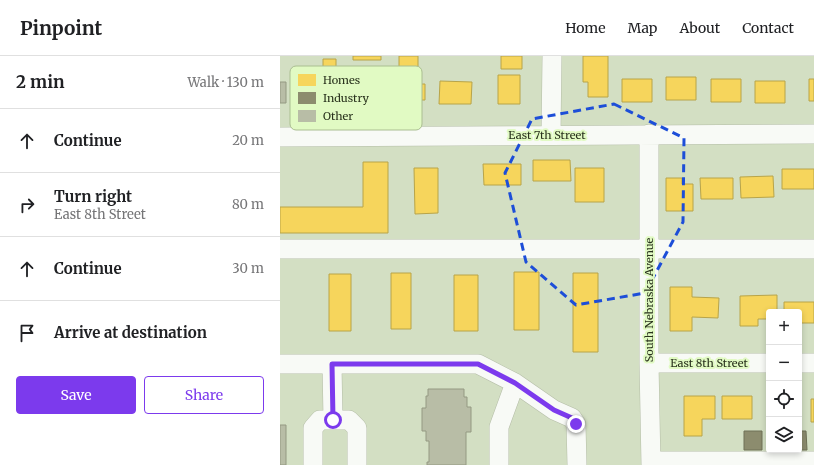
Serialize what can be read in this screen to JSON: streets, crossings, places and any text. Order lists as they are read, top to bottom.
{
  "streets": {
    "street": ["East 7th Street", "South Nebraska Avenue", "East 8th Street"]
  },
  "crossings": [
    ["East 7th Street", "South Nebraska Avenue"],
    ["South Nebraska Avenue", "East 8th Street"]
  ],
  "legend": ["Homes", "Industry", "Other"],
  "page": {
    "header": "Pinpoint",
    "nav": [
      "Home",
      "Map",
      "About",
      "Contact"
    ],
    "heading": ["2 min", "Walk · 130 m"],
    "list": [
      ["Continue", "20 m"],
      ["Turn right", "East 8th Street", "80 m"],
      ["Continue", "30 m"],
      "Arrive at destination"
    ],
    "map_buttons": ["+", "−"],
    "buttons": ["Save", "Share"]
  }
}
